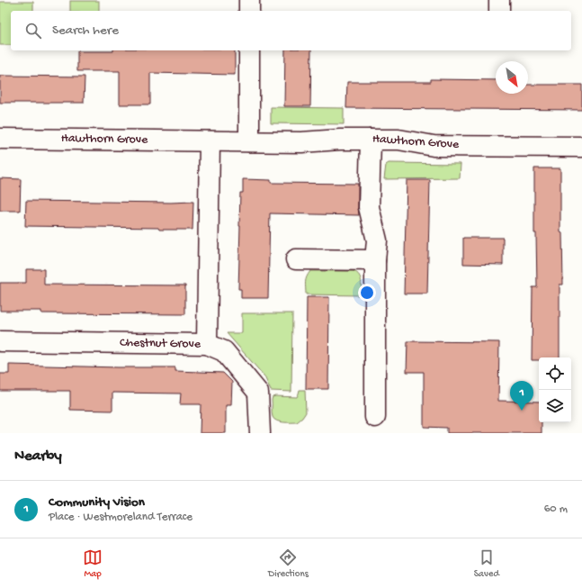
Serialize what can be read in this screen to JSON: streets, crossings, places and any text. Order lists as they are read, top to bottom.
{
  "streets": {
    "street": ["Hawthorn Grove", "Chestnut Grove"]
  },
  "north": "bottom right",
  "page": {
    "search": "Search here",
    "pins": "1",
    "heading": "Nearby",
    "list": [
      {
        "mark": "1",
        "name": "Community Vision",
        "note": "Place · Westmoreland Terrace",
        "value": "60 m"
      }
    ],
    "nav": ["Map", "Directions", "Saved"]
  }
}
